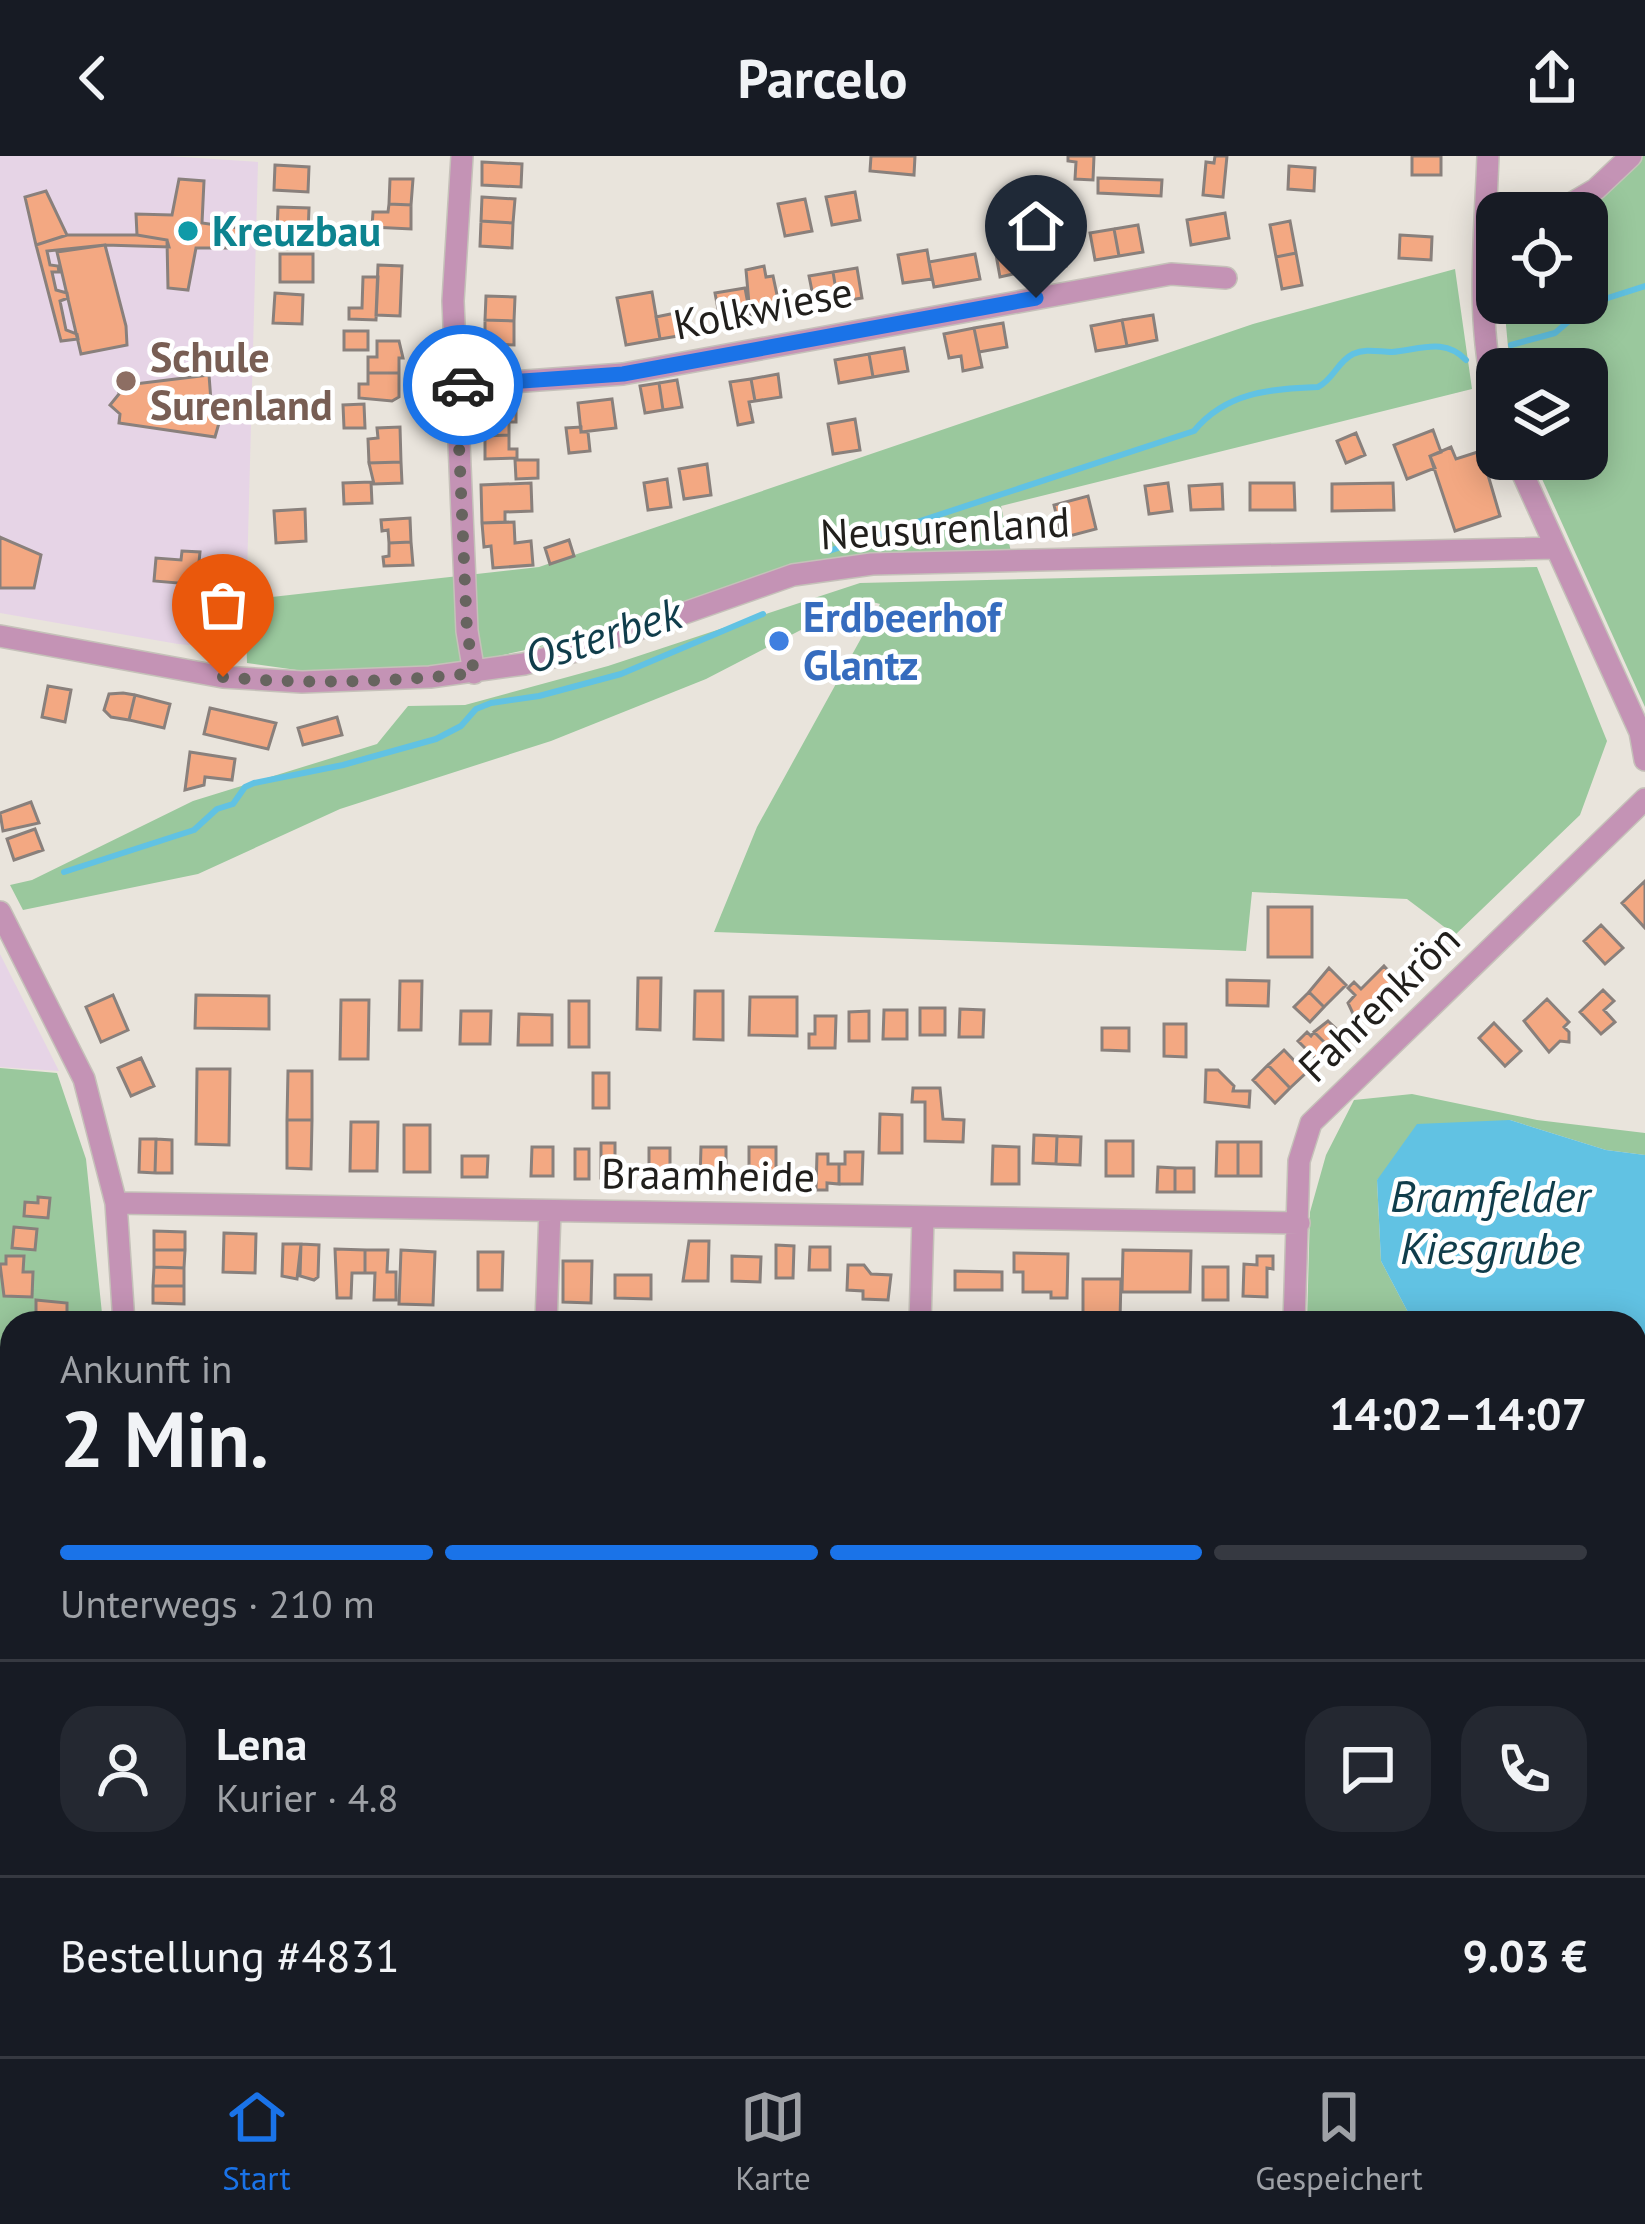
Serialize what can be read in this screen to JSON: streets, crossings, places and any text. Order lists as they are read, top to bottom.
{
  "streets": {
    "street": [
      "Kolkwiese",
      "Neusurenland",
      "Fahrenkrön",
      "Braamheide"
    ]
  },
  "crossings": [
    ["Fahrenkrön", "Braamheide"]
  ],
  "water": ["Osterbek", "Bramfelder Kiesgrube"],
  "places": ["Kreuzbau", "Schule Surenland", "Erdbeerhof Glantz"],
  "page": {
    "header": "Parcelo",
    "heading": ["2 Min.", "Ankunft in", "14:02–14:07"],
    "panel": [
      "Lena",
      "Kurier · 4.8",
      "Bestellung #4831",
      "9.03 €"
    ],
    "bar": "Unterwegs · 210 m",
    "tabs": ["Start", "Karte", "Gespeichert"]
  }
}
